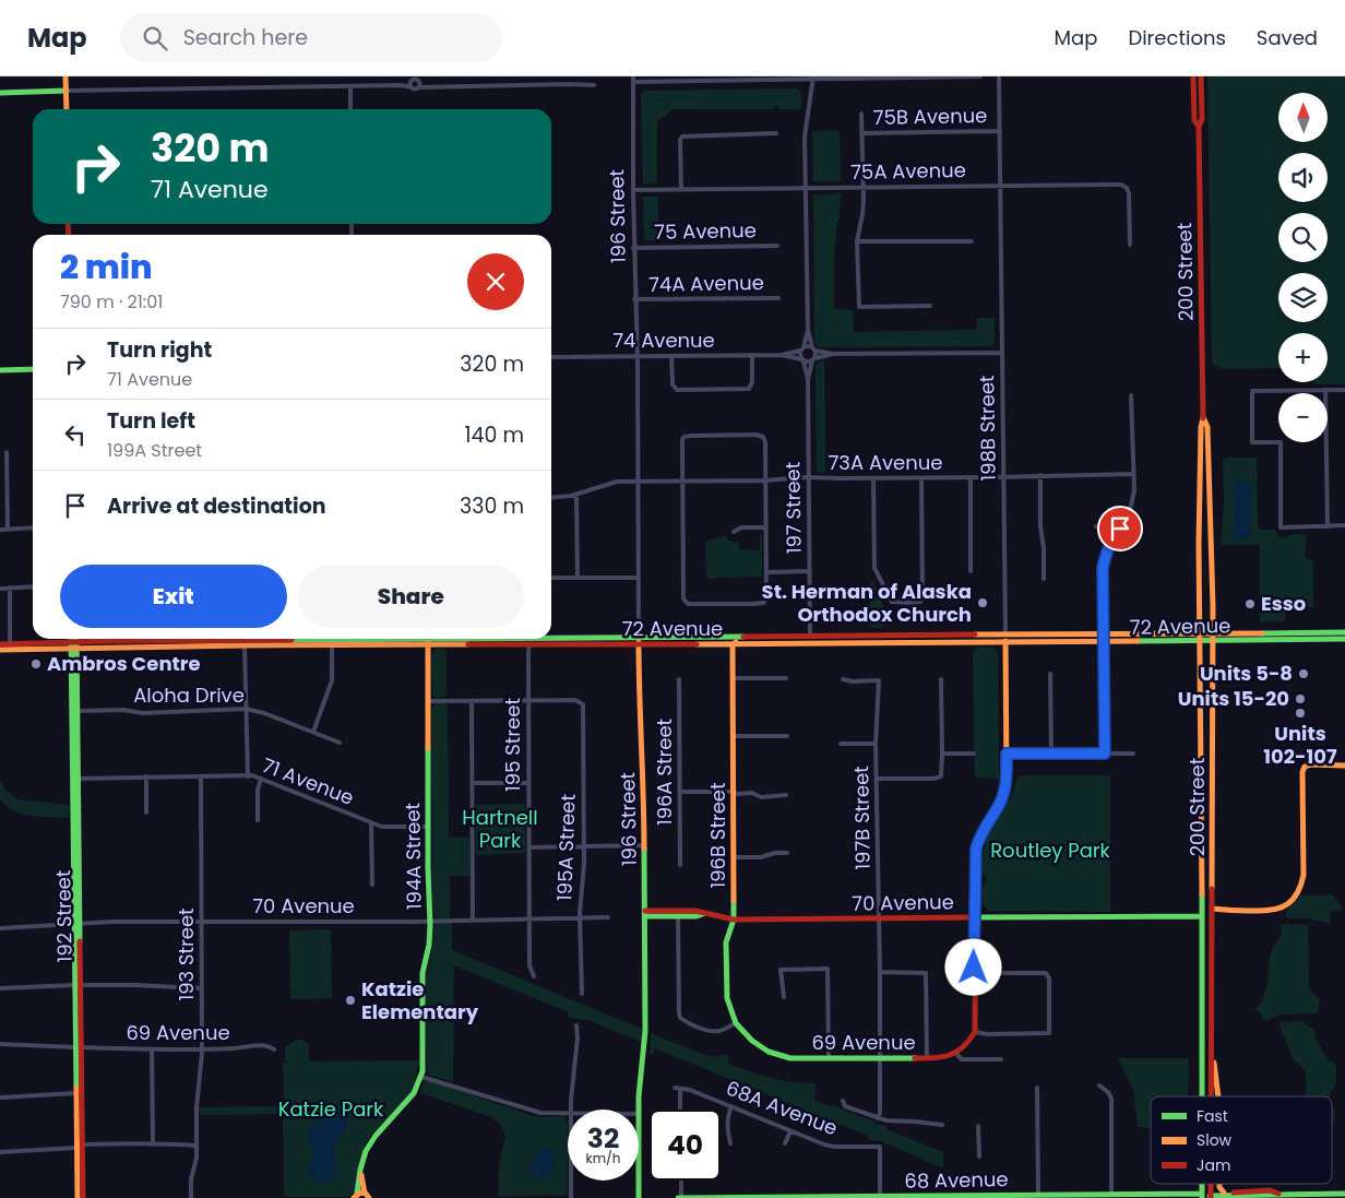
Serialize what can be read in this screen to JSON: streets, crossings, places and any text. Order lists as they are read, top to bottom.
{
  "streets": {
    "main road": [
      "196 Street",
      "200 Street",
      "198B Street",
      "72 Avenue",
      "196B Street",
      "194A Street",
      "70 Avenue",
      "192 Street",
      "69 Avenue",
      "68 Avenue"
    ],
    "street": [
      "75B Avenue",
      "75A Avenue",
      "75 Avenue",
      "74A Avenue",
      "74 Avenue",
      "73A Avenue",
      "197 Street",
      "Aloha Drive",
      "195 Street",
      "196A Street",
      "71 Avenue",
      "197B Street",
      "195A Street",
      "193 Street",
      "68A Avenue"
    ]
  },
  "crossings": [
    ["75B Avenue", "198B Street"],
    ["75A Avenue", "196 Street"],
    ["75A Avenue", "198B Street"],
    ["196 Street", "75 Avenue"],
    ["196 Street", "74A Avenue"],
    ["196 Street", "74 Avenue"],
    ["196 Street", "73A Avenue"],
    ["196 Street", "72 Avenue"],
    ["196 Street", "70 Avenue"],
    ["200 Street", "72 Avenue"],
    ["200 Street", "70 Avenue"],
    ["74 Avenue", "197 Street"],
    ["198B Street", "73A Avenue"],
    ["198B Street", "72 Avenue"],
    ["198B Street", "70 Avenue"],
    ["73A Avenue", "197 Street"],
    ["197 Street", "72 Avenue"],
    ["72 Avenue", "195 Street"],
    ["72 Avenue", "196B Street"],
    ["72 Avenue", "194A Street"],
    ["72 Avenue", "192 Street"],
    ["Aloha Drive", "192 Street"],
    ["195 Street", "195A Street"],
    ["195 Street", "70 Avenue"],
    ["71 Avenue", "194A Street"],
    ["71 Avenue", "192 Street"],
    ["71 Avenue", "193 Street"],
    ["197B Street", "70 Avenue"],
    ["197B Street", "69 Avenue"],
    ["196B Street", "70 Avenue"],
    ["196B Street", "69 Avenue"],
    ["195A Street", "70 Avenue"],
    ["194A Street", "70 Avenue"],
    ["70 Avenue", "192 Street"],
    ["70 Avenue", "193 Street"],
    ["192 Street", "69 Avenue"],
    ["193 Street", "69 Avenue"],
    ["68A Avenue", "68 Avenue"]
  ],
  "parks": ["Hartnell Park", "Routley Park", "Katzie Park"],
  "places": [
    "St. Herman of Alaska Orthodox Church",
    "Esso",
    "Ambros Centre",
    "Units 5-8",
    "Units 15-20",
    "Units 102-107",
    "Katzie Elementary"
  ],
  "legend": ["Fast", "Slow", "Jam"],
  "north": "top",
  "page": {
    "header": "Map",
    "search": "Search here",
    "nav": ["Map", "Directions", "Saved"],
    "map_buttons": ["+", "−"],
    "turn": ["320 m", "71 Avenue"],
    "heading": ["2 min", "790 m · 21:01"],
    "list": [
      {
        "name": "Turn right",
        "note": "71 Avenue",
        "value": "320 m"
      },
      {
        "name": "Turn left",
        "note": "199A Street",
        "value": "140 m"
      },
      {
        "name": "Arrive at destination",
        "value": "330 m"
      }
    ],
    "buttons": ["Exit", "Share"],
    "speed": "32 km/h",
    "limit": "40"
  }
}
